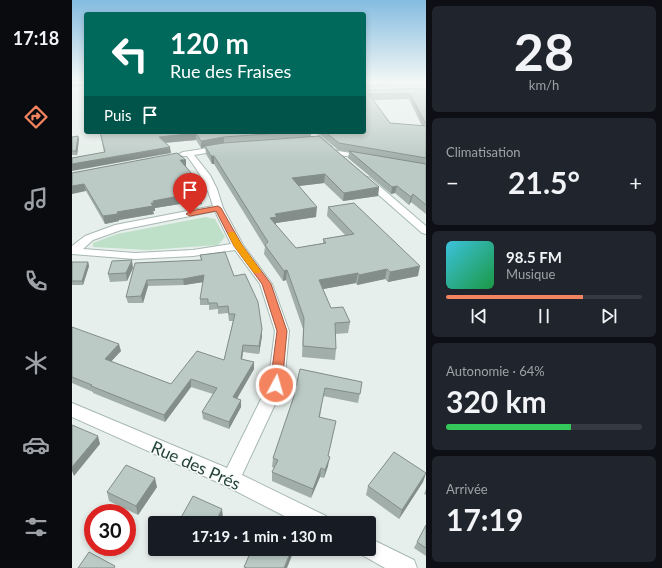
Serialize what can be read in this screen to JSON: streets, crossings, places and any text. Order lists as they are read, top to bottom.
{
  "streets": {
    "street": ["Rue des Prés"]
  },
  "page": {
    "tabs": "17:18",
    "tile": [
      ["28", "km/h"],
      "Climatisation",
      ["Autonomie · 64%", "320 km"],
      ["Arrivée", "17:19"]
    ],
    "turn": ["120 m", "Rue des Fraises"],
    "then": "Puis",
    "heat": ["−", "21.5°", "+"],
    "song": ["98.5 FM", "Musique"],
    "limit": "30",
    "trip": "17:19 · 1 min · 130 m"
  }
}
